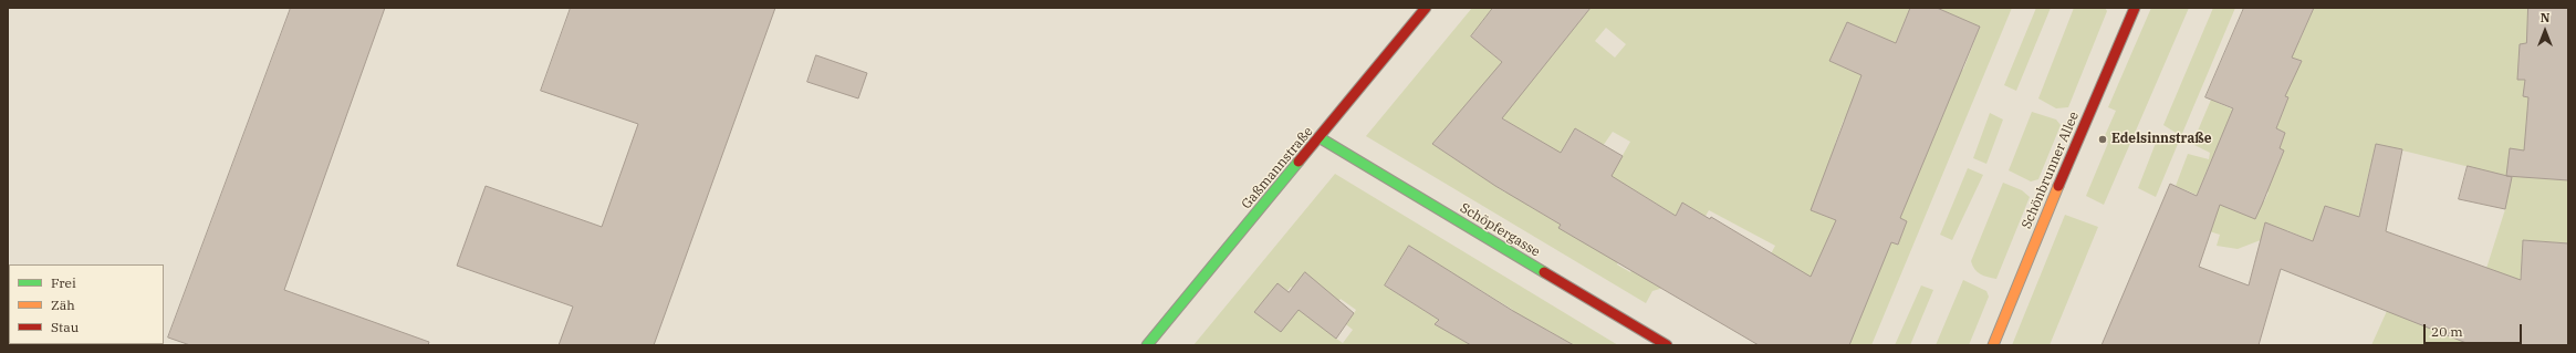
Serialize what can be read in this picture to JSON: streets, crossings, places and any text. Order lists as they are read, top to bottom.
{
  "streets": {
    "street": ["Gaßmannstraße", "Schönbrunner Allee", "Schöpfergasse"]
  },
  "crossings": [
    ["Gaßmannstraße", "Schöpfergasse"]
  ],
  "places": ["Edelsinnstraße"],
  "legend": ["Frei", "Zäh", "Stau"],
  "scale_bar": "20 m",
  "north": "top"
}
